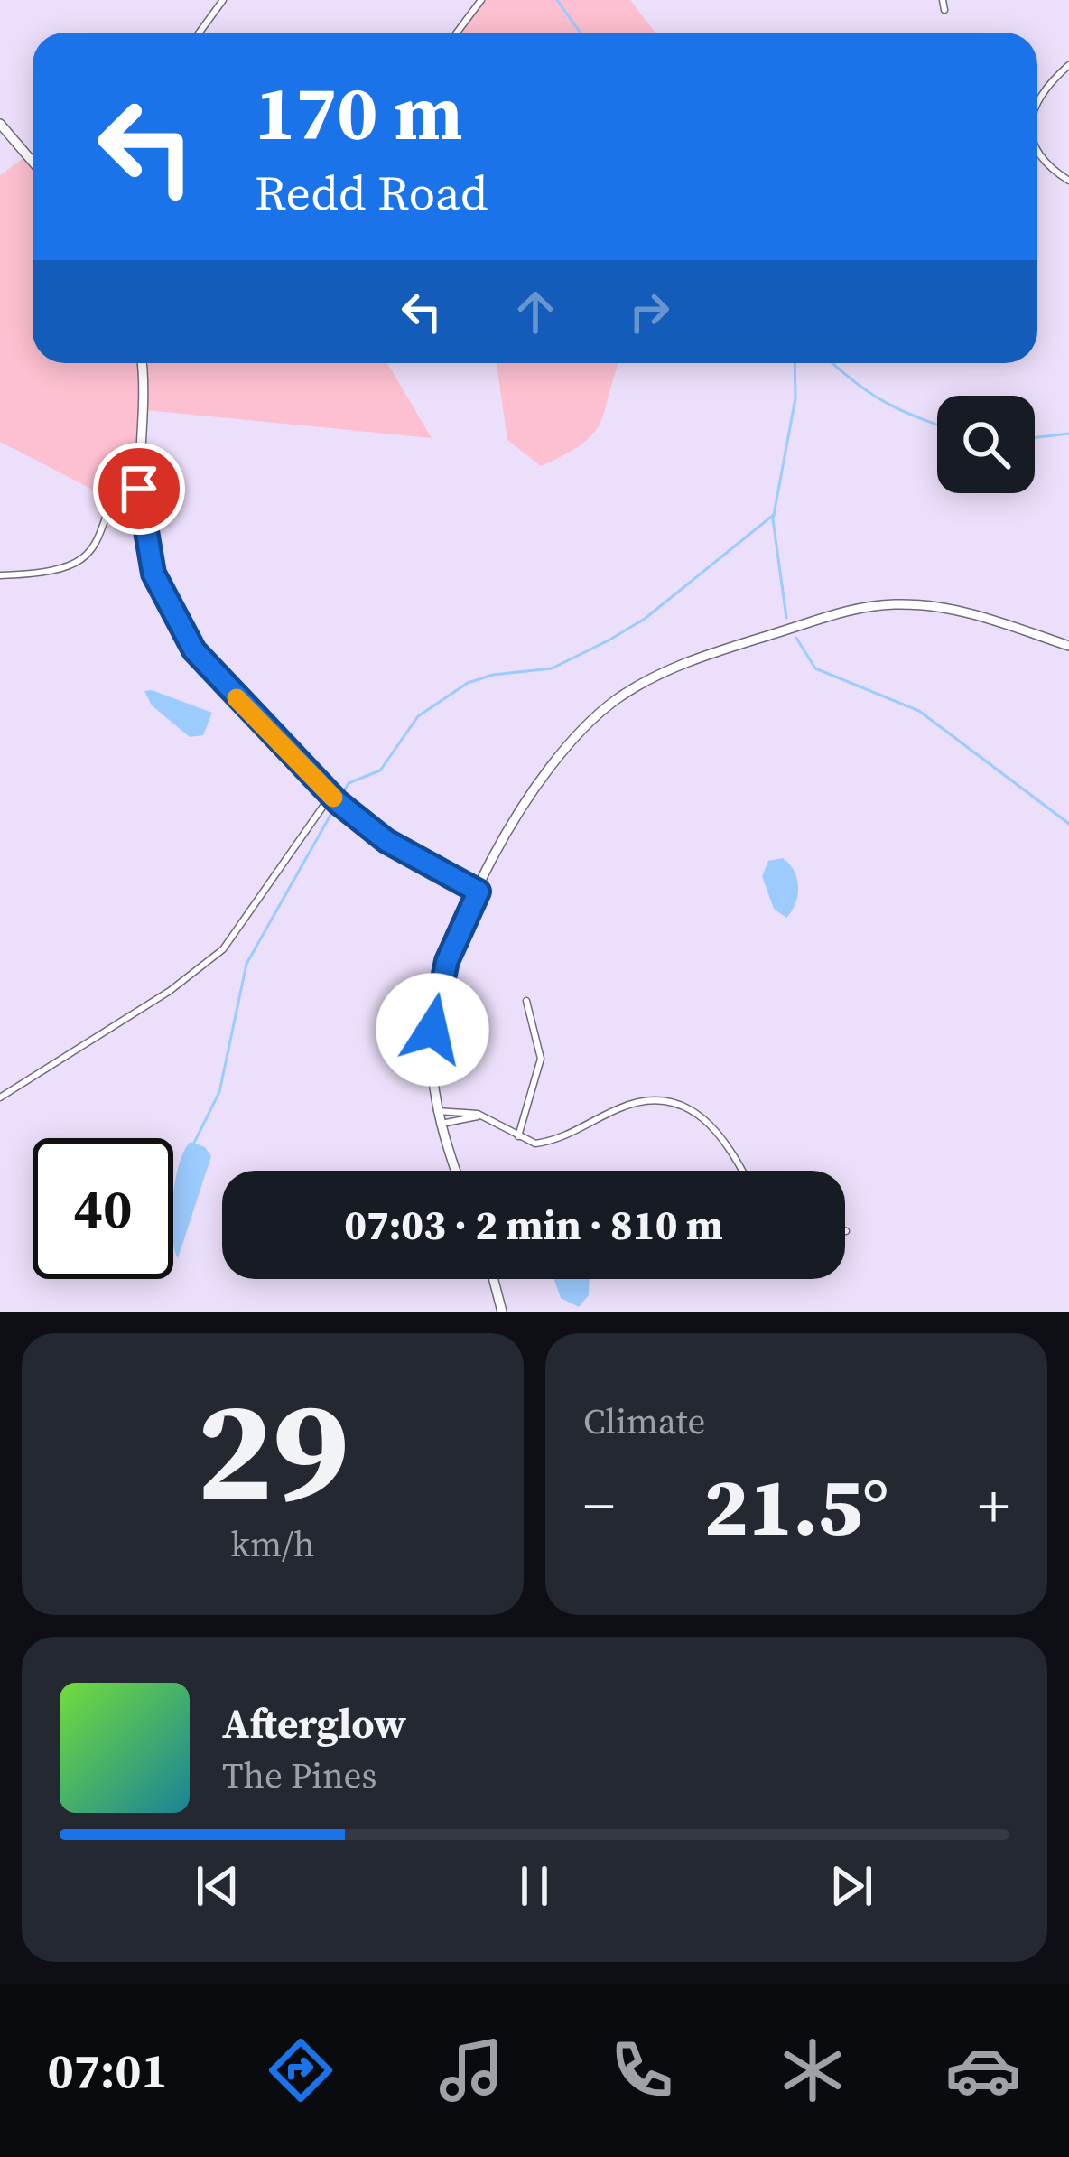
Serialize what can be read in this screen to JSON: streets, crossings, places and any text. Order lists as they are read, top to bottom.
{
  "page": {
    "turn": ["170 m", "Redd Road"],
    "limit": "40",
    "trip": "07:03 · 2 min · 810 m",
    "tile": [
      ["29", "km/h"],
      "Climate"
    ],
    "heat": ["−", "21.5°", "+"],
    "song": ["Afterglow", "The Pines"],
    "tabs": "07:01"
  }
}
